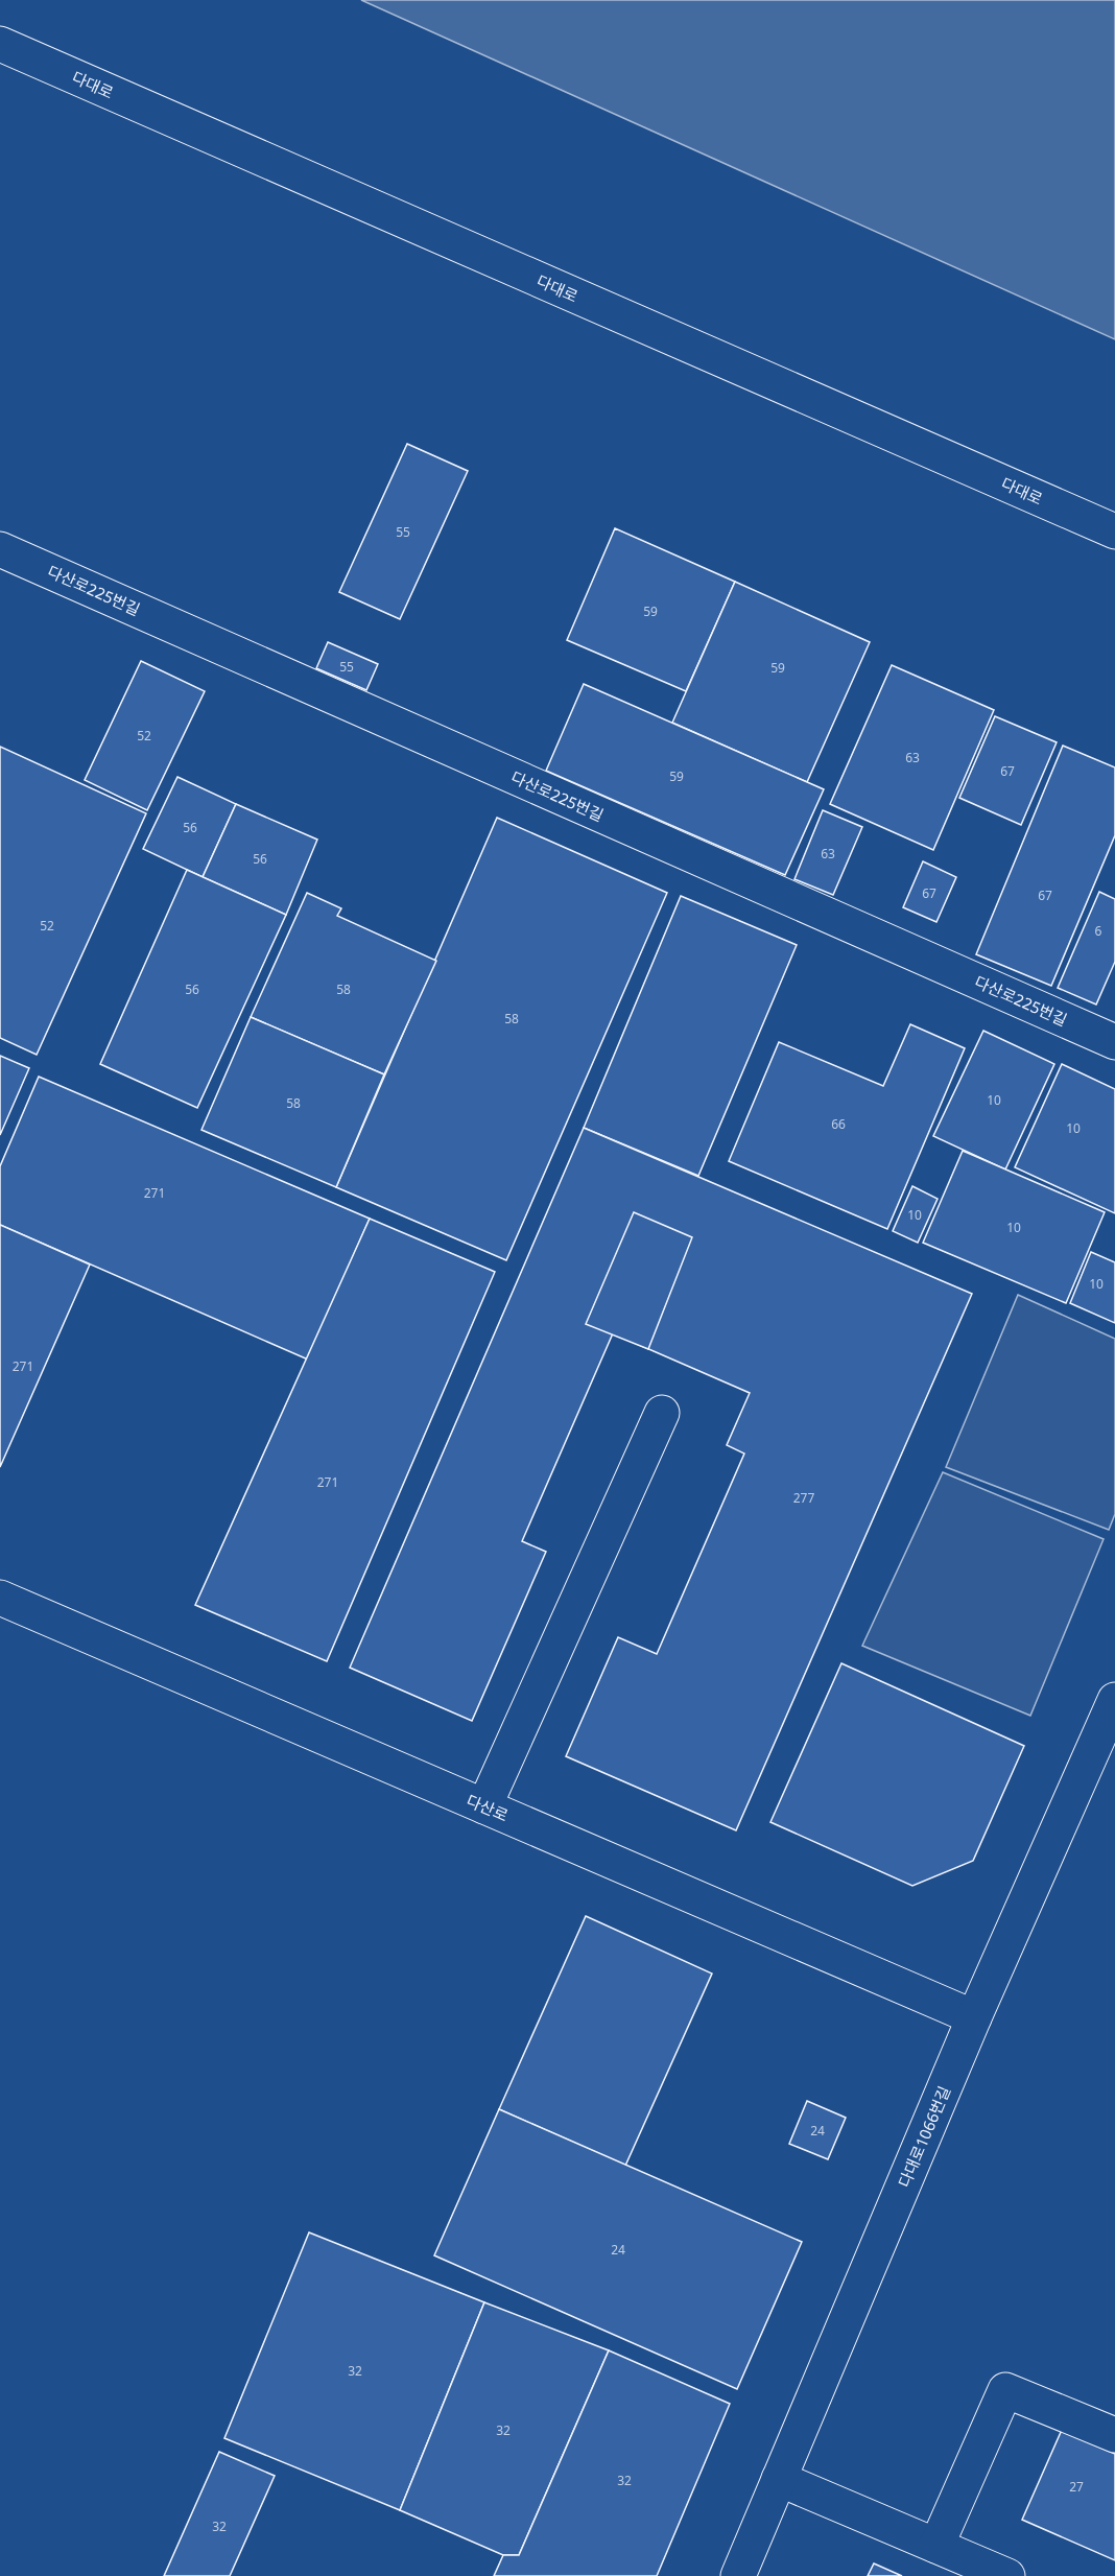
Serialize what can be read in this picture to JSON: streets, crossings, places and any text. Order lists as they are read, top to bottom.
{
  "streets": {
    "street": [
      "다대로",
      "다산로225번길",
      "다산로",
      "다대로1066번길"
    ]
  },
  "crossings": [
    ["다산로", "다대로1066번길"]
  ],
  "house_numbers": [
    "55",
    "59",
    "55",
    "59",
    "52",
    "63",
    "67",
    "59",
    "56",
    "63",
    "56",
    "67",
    "67",
    "52",
    "6",
    "56",
    "58",
    "58",
    "10",
    "58",
    "66",
    "10",
    "271",
    "10",
    "10",
    "10",
    "271",
    "271",
    "277",
    "24",
    "24",
    "32",
    "32",
    "32",
    "27",
    "32"
  ]
}
